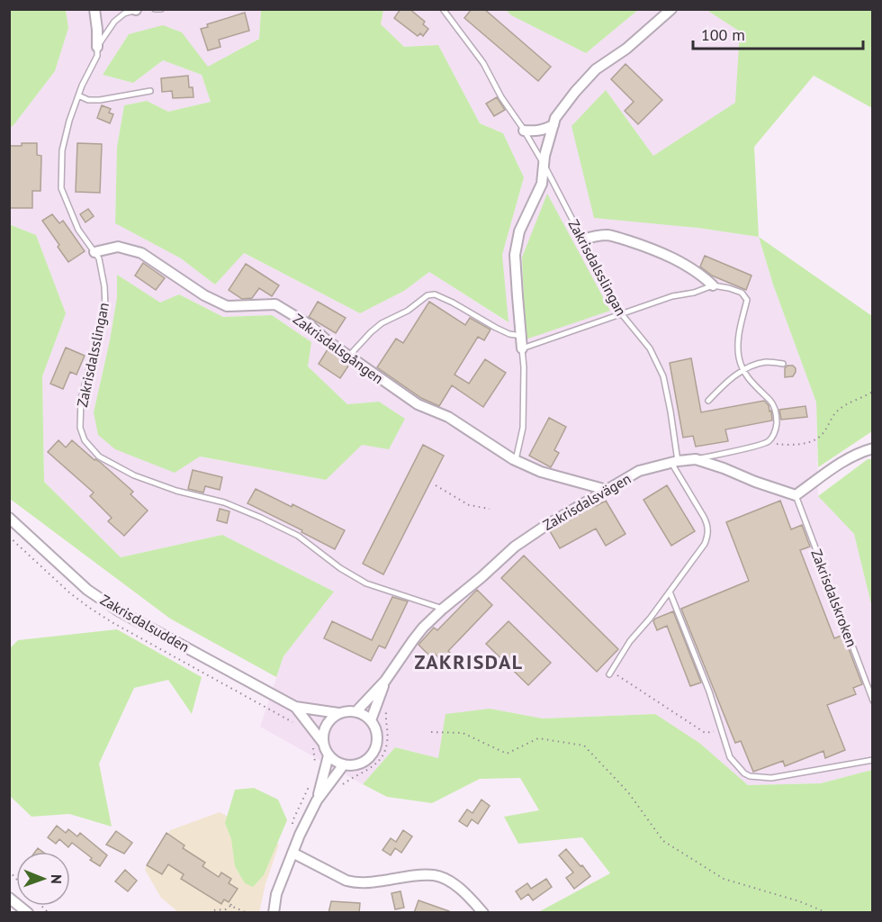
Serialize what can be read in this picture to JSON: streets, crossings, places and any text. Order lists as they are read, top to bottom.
{
  "streets": {
    "street": [
      "Zakrisdalsslingan",
      "Zakrisdalsgången",
      "Zakrisdalsvägen",
      "Zakrisdalsudden"
    ],
    "lane": ["Zakrisdalskroken"]
  },
  "crossings": [
    ["Zakrisdalsslingan", "Zakrisdalsgången"],
    ["Zakrisdalsslingan", "Zakrisdalsvägen"],
    ["Zakrisdalsgången", "Zakrisdalsvägen"],
    ["Zakrisdalsvägen", "Zakrisdalskroken"],
    ["Zakrisdalsvägen", "Zakrisdalsudden"]
  ],
  "districts": ["ZAKRISDAL"],
  "scale_bar": "100 m",
  "north": "right"
}
